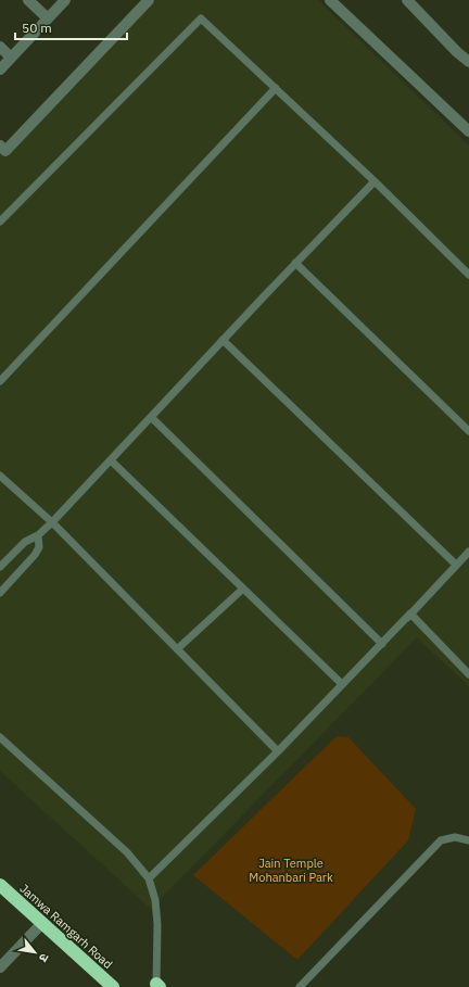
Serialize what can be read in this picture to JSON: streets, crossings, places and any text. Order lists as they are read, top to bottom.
{
  "streets": {
    "highway": ["Jamwa Ramgarh Road"]
  },
  "parks": ["Jain Temple Mohanbari Park"],
  "scale_bar": "50 m",
  "north": "bottom right"
}
